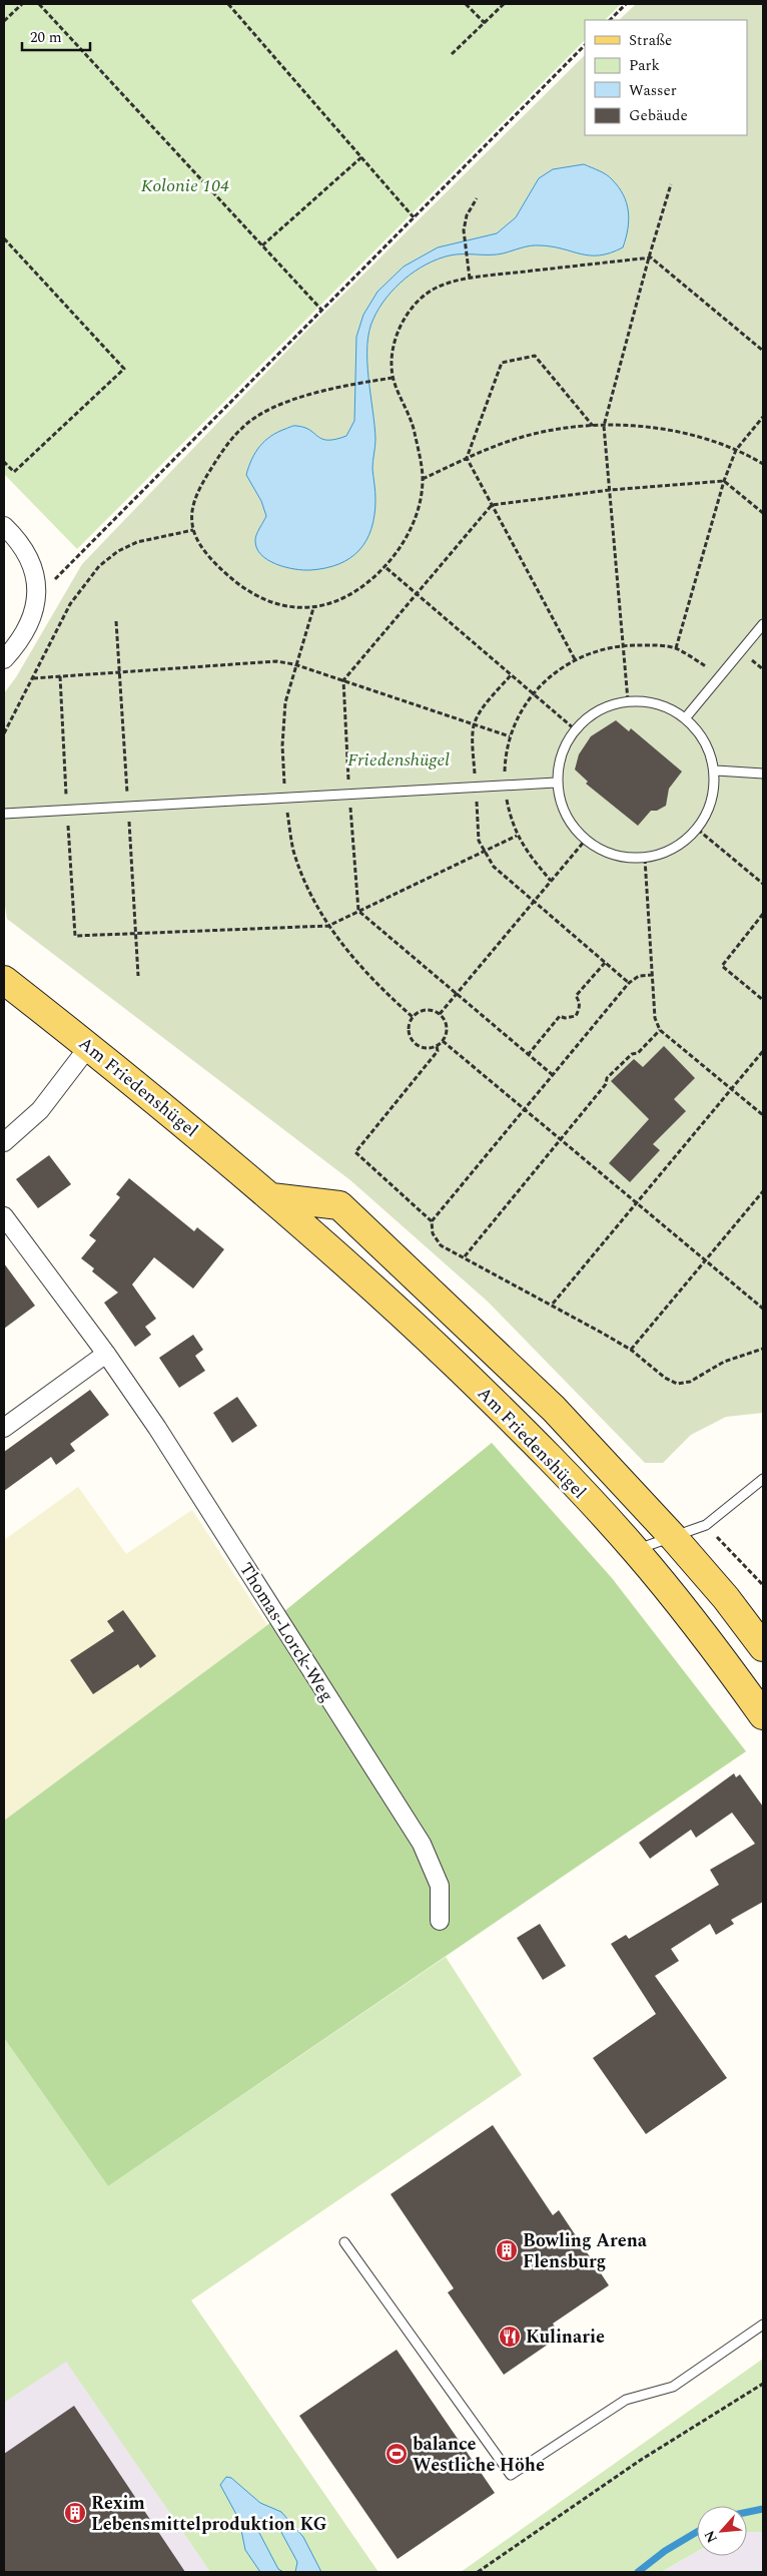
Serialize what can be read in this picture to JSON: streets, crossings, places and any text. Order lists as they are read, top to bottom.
{
  "streets": {
    "main road": ["Am Friedenshügel"],
    "street": ["Thomas-Lorck-Weg"]
  },
  "parks": ["Kolonie 104", "Friedenshügel"],
  "places": {
    "building": ["Bowling Arena Flensburg", "Rexim Lebensmittelproduktion KG"],
    "restaurant": ["Kulinarie"],
    "sports": ["balance Westliche Höhe"]
  },
  "legend": [
    "Straße",
    "Park",
    "Wasser",
    "Gebäude"
  ],
  "scale_bar": "20 m",
  "north": "bottom left"
}
